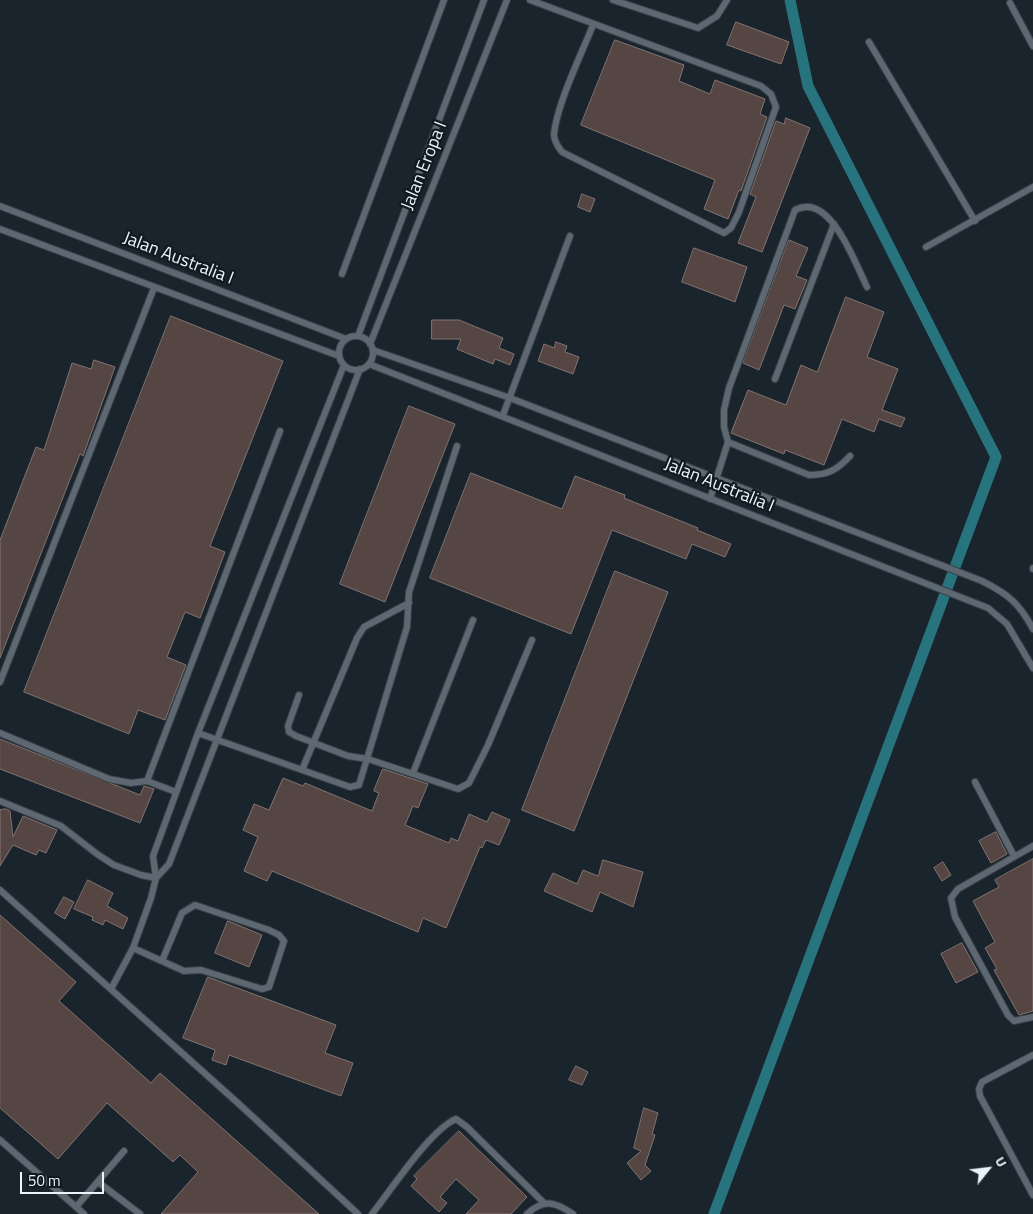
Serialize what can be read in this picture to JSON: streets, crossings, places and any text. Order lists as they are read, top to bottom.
{
  "streets": {
    "lane": ["Jalan Eropa I", "Jalan Australia I"]
  },
  "crossings": [
    ["Jalan Eropa I", "Jalan Australia I"]
  ],
  "scale_bar": "50 m",
  "north": "top right"
}
